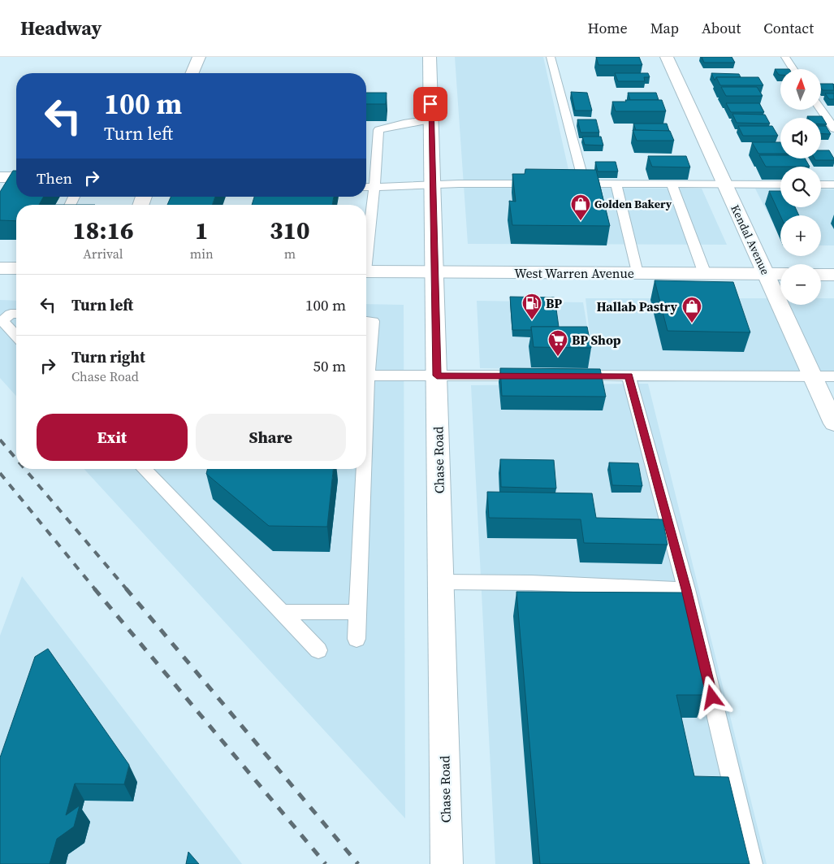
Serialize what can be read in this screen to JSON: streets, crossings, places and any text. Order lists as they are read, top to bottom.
{
  "streets": {
    "street": ["Kendal Avenue", "West Warren Avenue", "Chase Road"]
  },
  "crossings": [
    ["Kendal Avenue", "West Warren Avenue"],
    ["West Warren Avenue", "Chase Road"]
  ],
  "places": {
    "shop": ["Golden Bakery", "Hallab Pastry"],
    "fuel station": ["BP"],
    "supermarket": ["BP Shop"]
  },
  "north": "top",
  "page": {
    "header": "Headway",
    "nav": [
      "Home",
      "Map",
      "About",
      "Contact"
    ],
    "map_buttons": ["+", "−"],
    "turn": ["100 m", "Turn left"],
    "then": "Then",
    "eta": [
      "18:16",
      "Arrival",
      "1",
      "min",
      "310",
      "m"
    ],
    "list": [
      {
        "name": "Turn left",
        "value": "100 m"
      },
      {
        "name": "Turn right",
        "note": "Chase Road",
        "value": "50 m"
      }
    ],
    "buttons": ["Exit", "Share"]
  }
}
